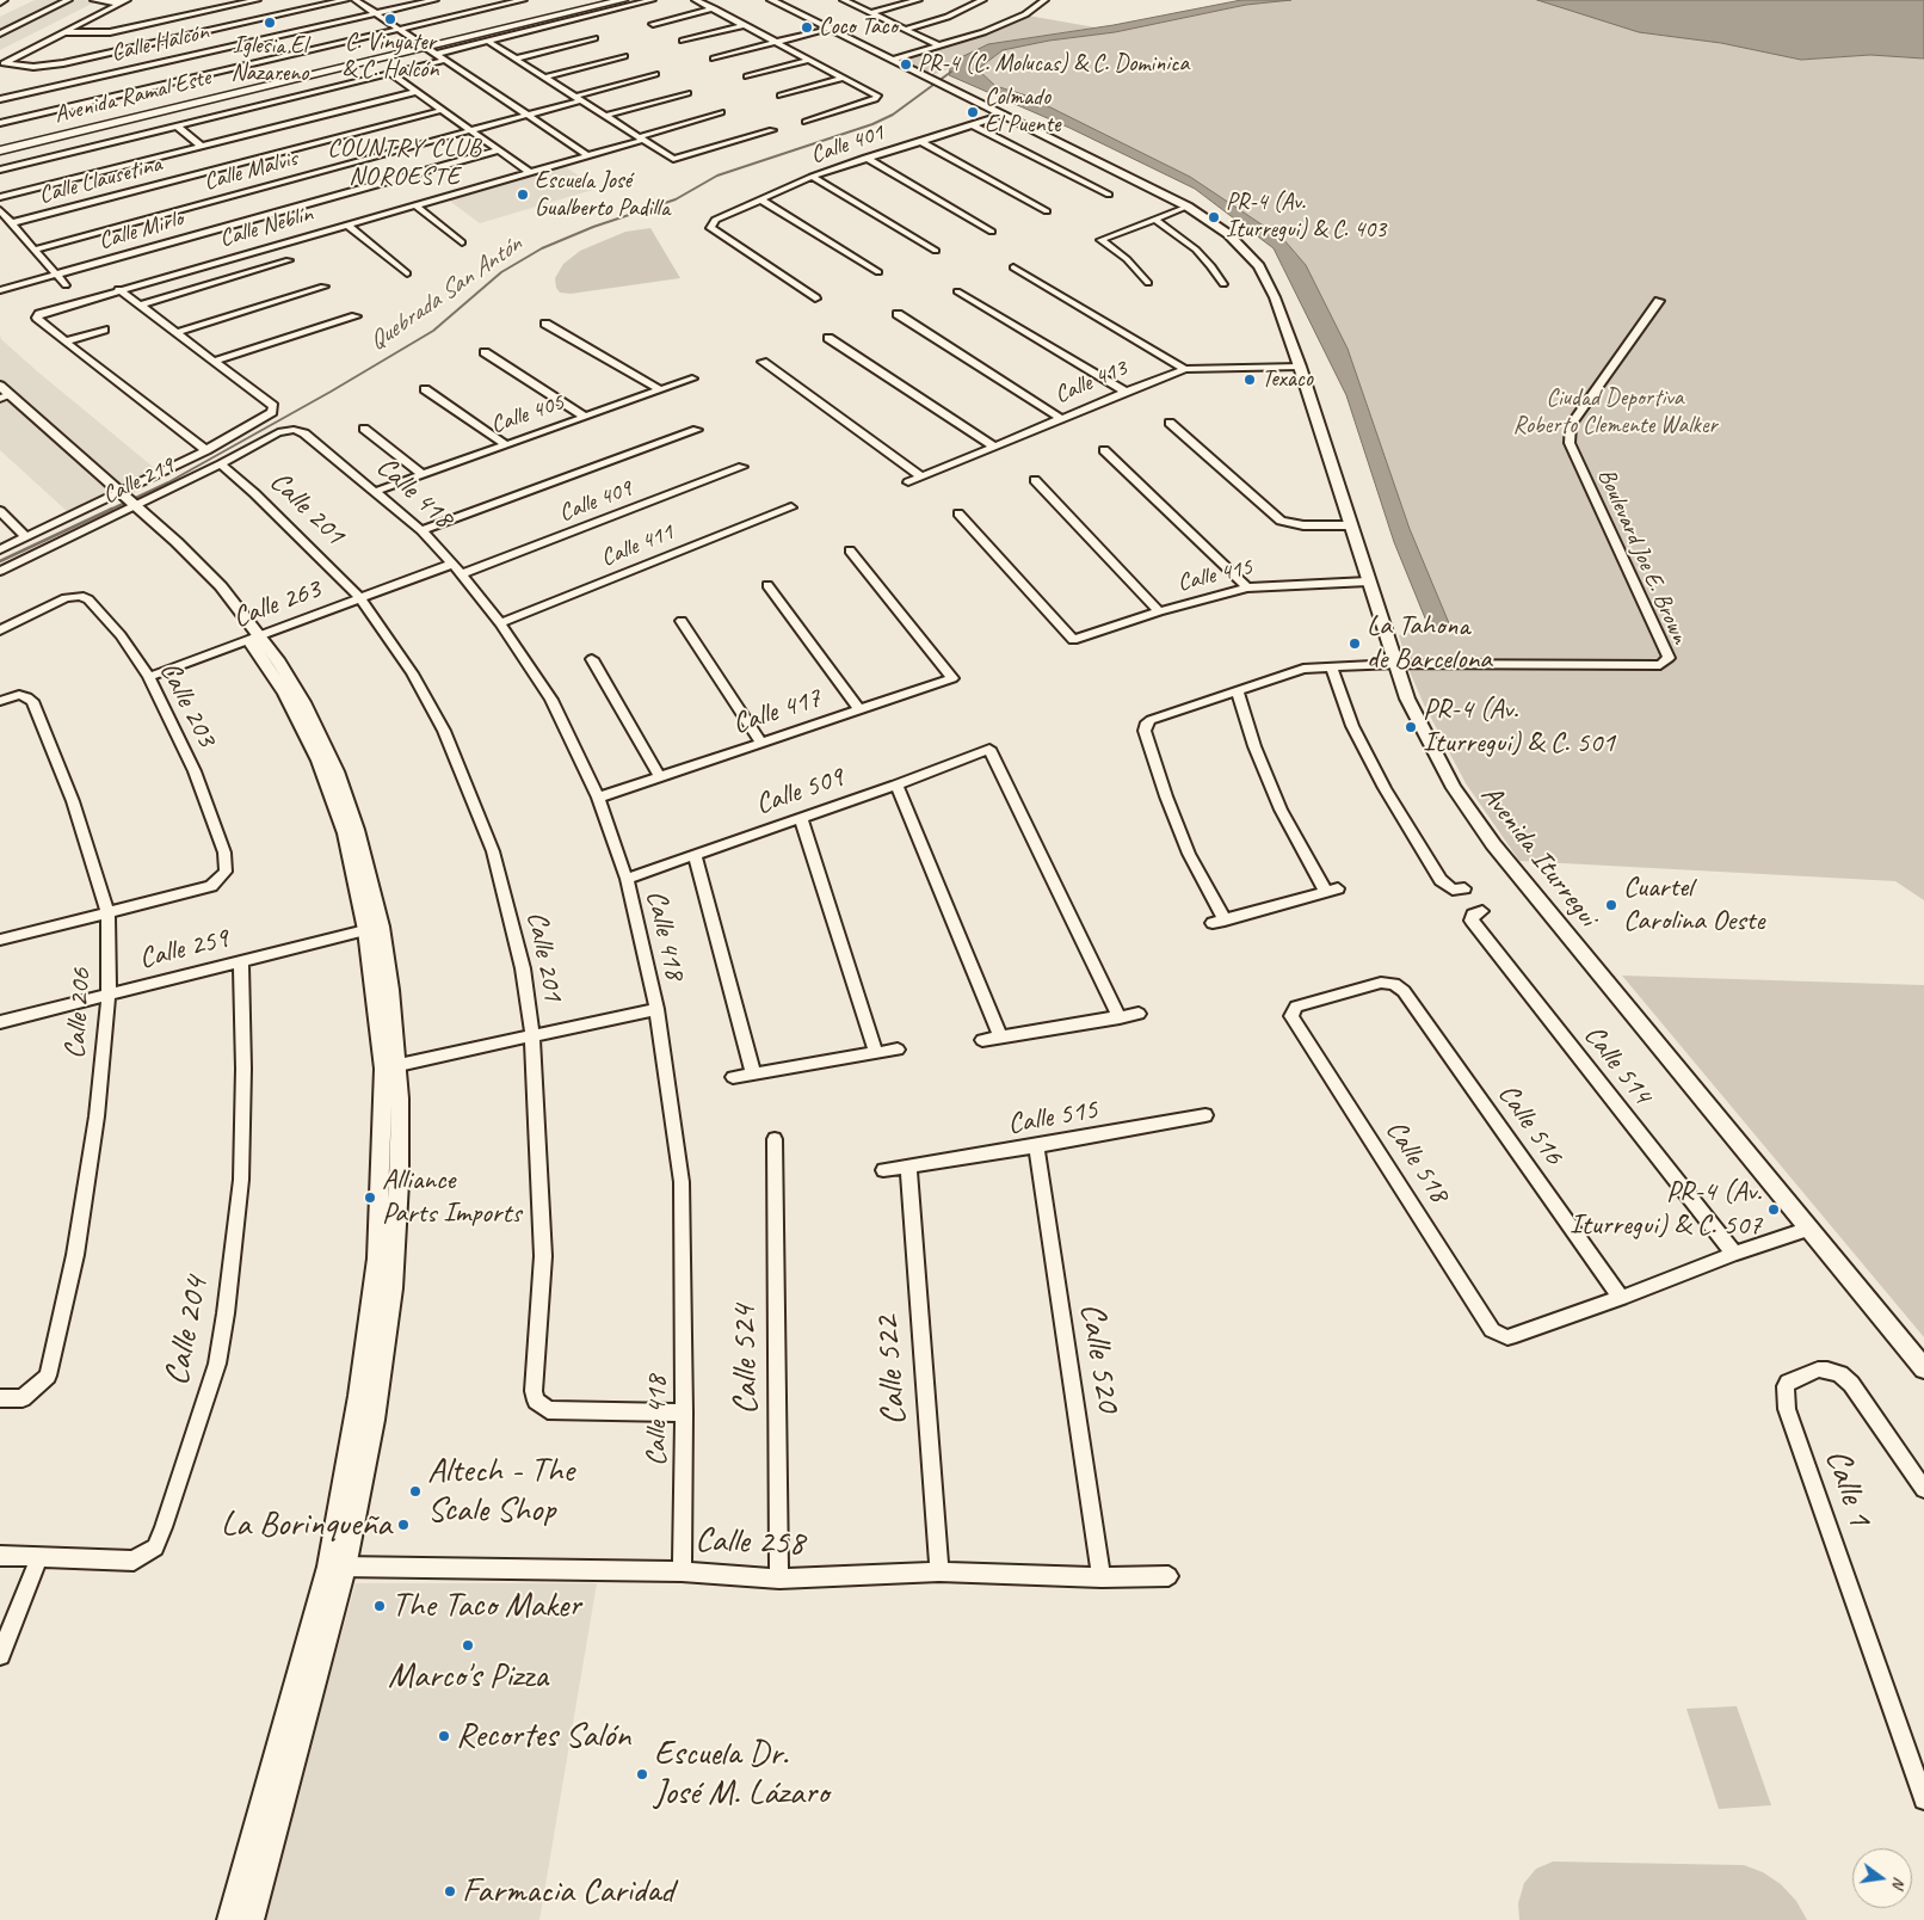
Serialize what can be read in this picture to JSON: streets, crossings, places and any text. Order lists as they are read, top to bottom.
{
  "streets": {
    "main road": ["Avenida Ramal Este"],
    "street": [
      "Calle Halcón",
      "Calle 401",
      "Calle Malvis",
      "Calle Llausetina",
      "Calle Neblín",
      "Calle Mirlo",
      "Calle 413",
      "Calle 405",
      "Calle 219",
      "Calle 418",
      "Calle 409",
      "Calle 201",
      "Calle 411",
      "Boulevard Joe E. Brown",
      "Calle 415",
      "Calle 263",
      "Calle 203",
      "Calle 417",
      "Calle 509",
      "Avenida Iturregui",
      "Calle 259",
      "Calle 206",
      "Calle 514",
      "Calle 515",
      "Calle 516",
      "Calle 518",
      "Calle 204",
      "Calle 520",
      "Calle 524",
      "Calle 522",
      "Calle 1",
      "Calle 258"
    ]
  },
  "crossings": [
    ["Calle 401", "Avenida Iturregui"],
    ["Calle 413", "Avenida Iturregui"],
    ["Calle 405", "Calle 418"],
    ["Calle 219", "Calle 418"],
    ["Calle 219", "Calle 201"],
    ["Calle 418", "Calle 409"],
    ["Calle 418", "Calle 201"],
    ["Calle 418", "Calle 411"],
    ["Calle 418", "Calle 263"],
    ["Calle 418", "Calle 417"],
    ["Calle 418", "Calle 509"],
    ["Calle 418", "Calle 258"],
    ["Calle 409", "Calle 263"],
    ["Calle 201", "Calle 263"],
    ["Boulevard Joe E. Brown", "Avenida Iturregui"],
    ["Calle 415", "Avenida Iturregui"],
    ["Calle 263", "Calle 203"],
    ["Calle 203", "Calle 206"],
    ["Calle 259", "Calle 206"],
    ["Calle 259", "Calle 204"],
    ["Calle 515", "Calle 520"],
    ["Calle 515", "Calle 522"],
    ["Calle 516", "Calle 518"],
    ["Calle 520", "Calle 258"],
    ["Calle 524", "Calle 258"],
    ["Calle 522", "Calle 258"]
  ],
  "districts": ["COUNTRY CLUB NOROESTE"],
  "water": ["Quebrada San Antón"],
  "parks": ["Ciudad Deportiva Roberto Clemente Walker"],
  "places": [
    "C. Vinyater & C. Halcón",
    "Iglesia El Nazareno",
    "Coco Taco",
    "PR-4 (C. Molucas) & C. Dominica",
    "Colmado El Puente",
    "Escuela José Gualberto Padilla",
    "PR-4 (Av. Iturregui) & C. 403",
    "Texaco",
    "La Tahona de Barcelona",
    "PR-4 (Av. Iturregui) & C. 501",
    "Cuartel Carolina Oeste",
    "Alliance Parts Imports",
    "PR-4 (Av. Iturregui) & C. 507",
    "Altech - The Scale Shop",
    "La Borinqueña",
    "The Taco Maker",
    "Marco's Pizza",
    "Recortes Salón",
    "Escuela Dr. José M. Lázaro",
    "Farmacia Caridad"
  ],
  "north": "right"
}
